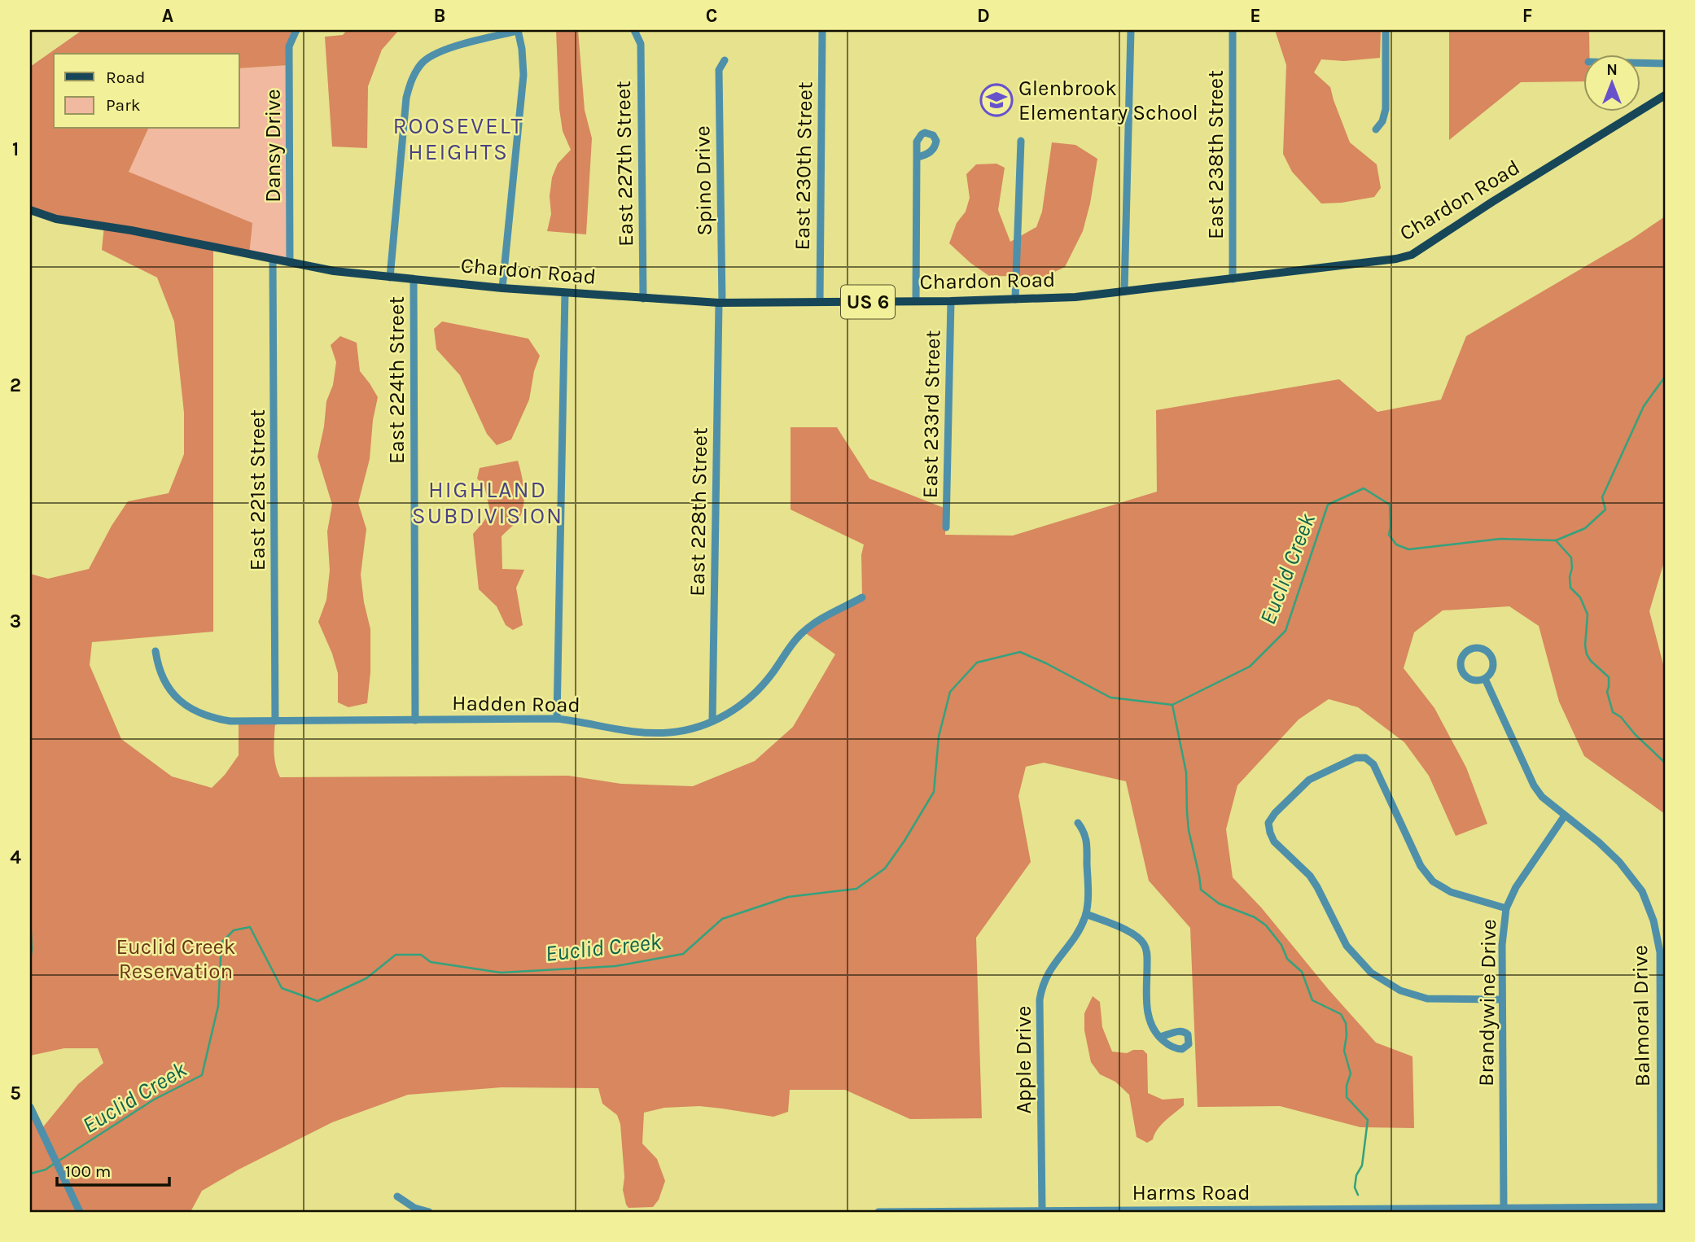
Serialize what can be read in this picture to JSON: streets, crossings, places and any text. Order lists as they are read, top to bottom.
{
  "streets": {
    "main road": ["Chardon Road", "US 6"],
    "street": [
      "Dansy Drive",
      "East 238th Street",
      "East 227th Street",
      "East 230th Street",
      "Spino Drive",
      "East 224th Street",
      "East 233rd Street",
      "East 221st Street",
      "East 228th Street",
      "Hadden Road",
      "Brandywine Drive",
      "Balmoral Drive",
      "Apple Drive",
      "Harms Road"
    ]
  },
  "crossings": [
    ["Dansy Drive", "Chardon Road"],
    ["East 238th Street", "Chardon Road"],
    ["East 227th Street", "Chardon Road"],
    ["East 230th Street", "Chardon Road"],
    ["Spino Drive", "Chardon Road"],
    ["Spino Drive", "East 228th Street"],
    ["Chardon Road", "East 224th Street"],
    ["Chardon Road", "East 233rd Street"],
    ["Chardon Road", "East 221st Street"],
    ["Chardon Road", "East 228th Street"],
    ["East 224th Street", "Hadden Road"],
    ["East 221st Street", "Hadden Road"],
    ["East 228th Street", "Hadden Road"],
    ["Brandywine Drive", "Balmoral Drive"],
    ["Brandywine Drive", "Harms Road"],
    ["Balmoral Drive", "Harms Road"],
    ["Apple Drive", "Harms Road"]
  ],
  "districts": ["ROOSEVELT HEIGHTS", "HIGHLAND SUBDIVISION"],
  "water": ["Euclid Creek"],
  "parks": ["Euclid Creek Reservation"],
  "places": {
    "school or university": ["Glenbrook Elementary School"]
  },
  "legend": ["Road", "Park"],
  "scale_bar": "100 m",
  "north": "top",
  "grid": {
    "columns": [
      "A",
      "B",
      "C",
      "D",
      "E",
      "F"
    ],
    "rows": [
      "1",
      "2",
      "3",
      "4",
      "5"
    ]
  }
}
